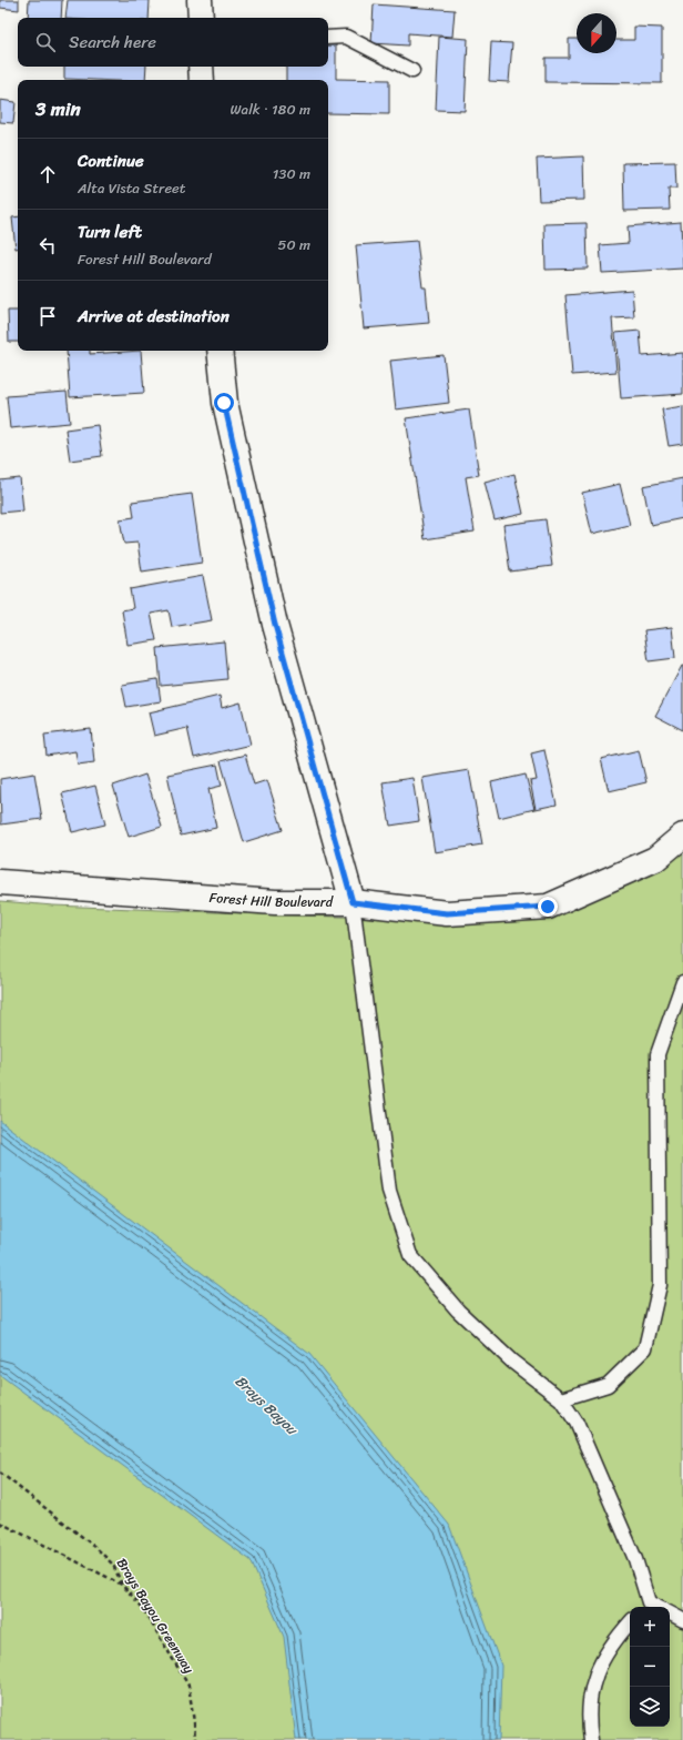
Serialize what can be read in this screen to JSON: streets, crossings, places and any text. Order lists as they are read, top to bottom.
{
  "streets": {
    "street": ["Forest Hill Boulevard"],
    "path": ["Brays Bayou Greenway"]
  },
  "water": ["Brays Bayou"],
  "north": "bottom",
  "page": {
    "search": "Search here",
    "heading": ["3 min", "Walk · 180 m"],
    "list": [
      ["Continue", "Alta Vista Street", "130 m"],
      ["Turn left", "Forest Hill Boulevard", "50 m"],
      "Arrive at destination"
    ],
    "map_buttons": ["+", "−"]
  }
}
